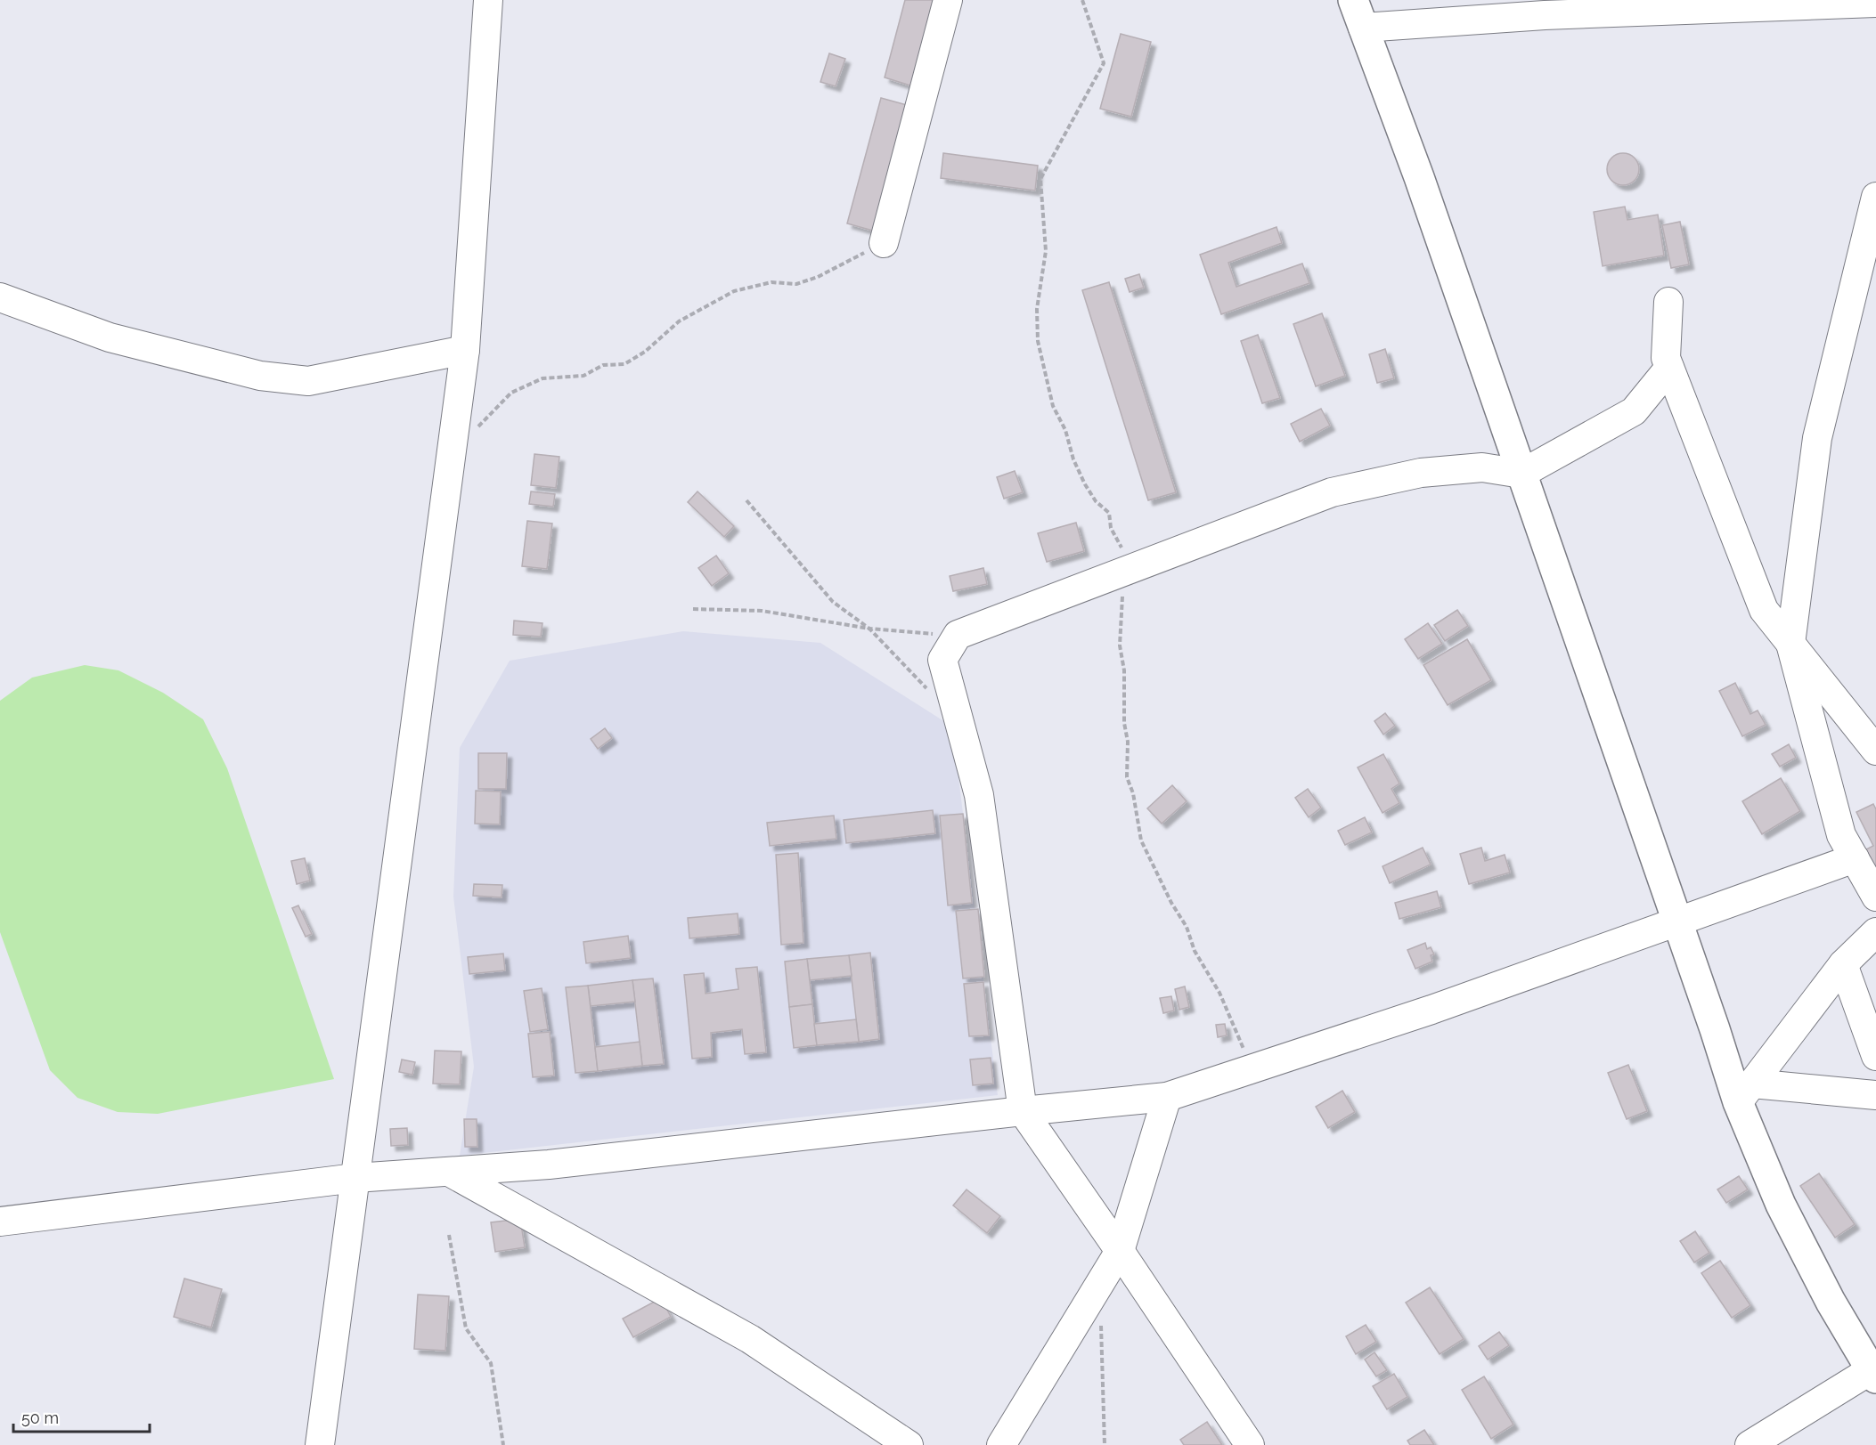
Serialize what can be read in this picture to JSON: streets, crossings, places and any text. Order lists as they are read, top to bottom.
{
  "scale_bar": "50 m"
}
